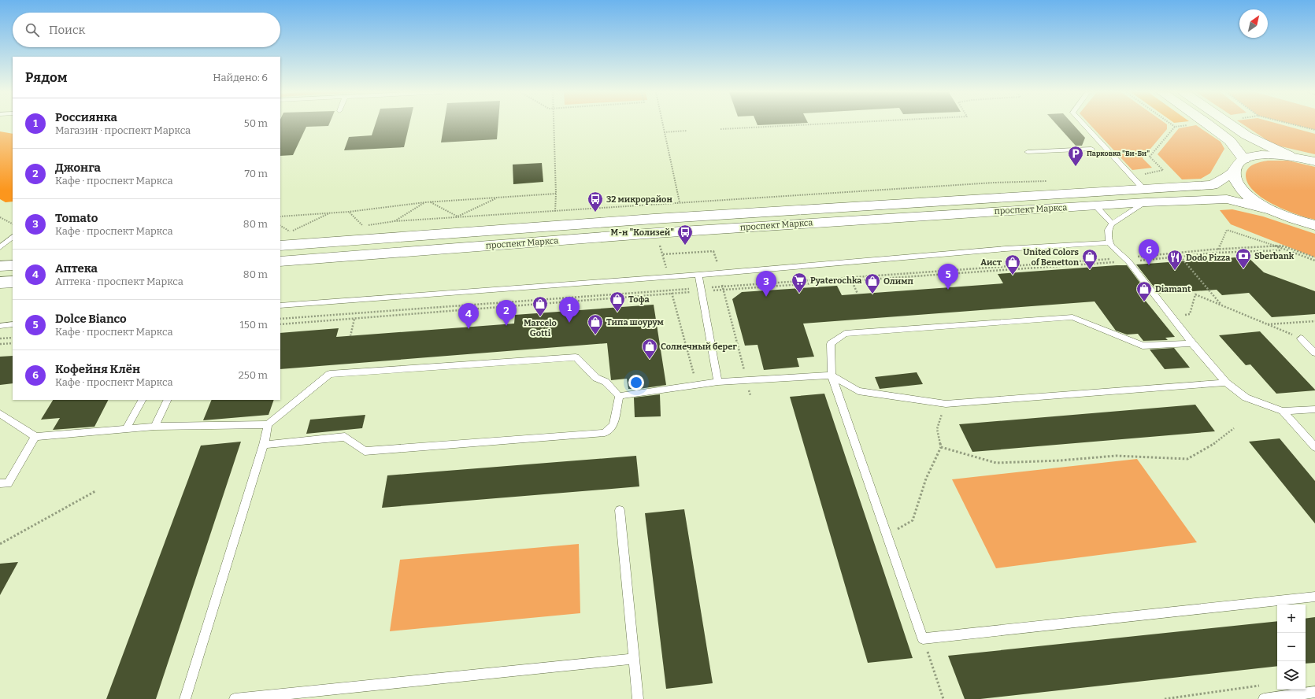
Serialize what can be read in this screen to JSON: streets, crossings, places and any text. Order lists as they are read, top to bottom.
{
  "streets": {
    "main road": ["проспект Маркса"]
  },
  "places": {
    "parking": ["Парковка \"Би-Би\""],
    "bus stop": ["32 микрорайон", "М-н \"Колизей\""],
    "bank": ["Sberbank"],
    "shop": [
      "United Colors of Benetton",
      "Аист",
      "Олимп",
      "Diamant",
      "Тофа",
      "Marcelo Gotti",
      "Типа шоурум",
      "Солнечный берег"
    ],
    "restaurant": ["Dodo Pizza"],
    "supermarket": ["Pyaterochka"]
  },
  "north": "top right",
  "page": {
    "search": "Поиск",
    "heading": ["Рядом", "Найдено: 6"],
    "list": [
      {
        "mark": "1",
        "name": "Россиянка",
        "note": "Магазин · проспект Маркса",
        "value": "50 m"
      },
      {
        "mark": "2",
        "name": "Джонга",
        "note": "Кафе · проспект Маркса",
        "value": "70 m"
      },
      {
        "mark": "3",
        "name": "Tomato",
        "note": "Кафе · проспект Маркса",
        "value": "80 m"
      },
      {
        "mark": "4",
        "name": "Аптека",
        "note": "Аптека · проспект Маркса",
        "value": "80 m"
      },
      {
        "mark": "5",
        "name": "Dolce Bianco",
        "note": "Кафе · проспект Маркса",
        "value": "150 m"
      },
      {
        "mark": "6",
        "name": "Кофейня Клён",
        "note": "Кафе · проспект Маркса",
        "value": "250 m"
      }
    ],
    "pins": [
      "6",
      "5",
      "3",
      "1",
      "2",
      "4"
    ],
    "map_buttons": ["+", "−"]
  }
}
